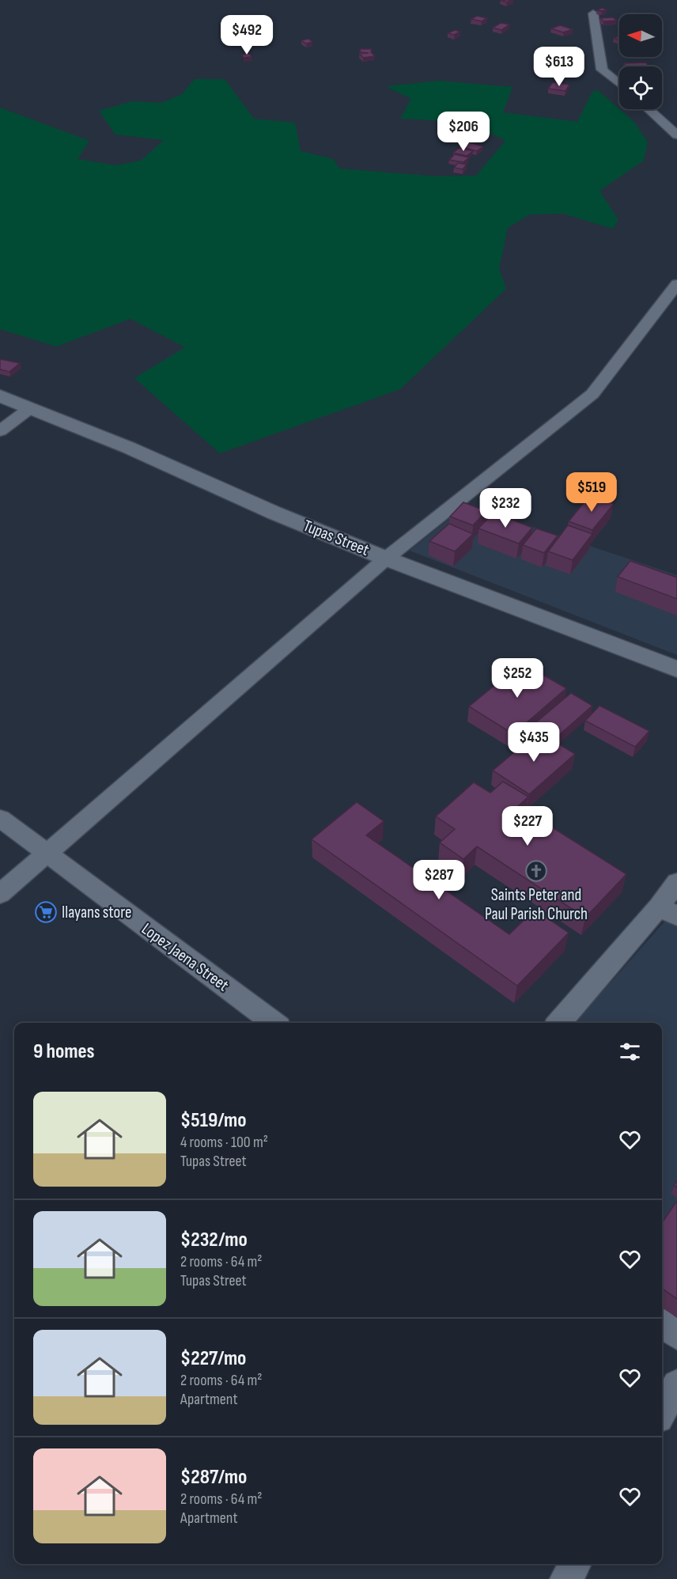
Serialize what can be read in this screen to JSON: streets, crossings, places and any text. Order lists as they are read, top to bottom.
{
  "streets": {
    "street": ["Tupas Street", "Lopez Jaena Street"]
  },
  "places": {
    "church": ["Saints Peter and Paul Parish Church"],
    "supermarket": ["Ilayans store"]
  },
  "north": "left",
  "page": {
    "price": [
      "$492",
      "$613",
      "$206",
      "$519",
      "$232",
      "$252",
      "$435",
      "$227",
      "$287"
    ],
    "heading": "9 homes",
    "list": [
      {
        "name": "$519/mo",
        "note": "4 rooms · 100 m² · Tupas Street"
      },
      {
        "name": "$232/mo",
        "note": "2 rooms · 64 m² · Tupas Street"
      },
      {
        "name": "$227/mo",
        "note": "2 rooms · 64 m² · Apartment"
      },
      {
        "name": "$287/mo",
        "note": "2 rooms · 64 m² · Apartment"
      }
    ]
  }
}
